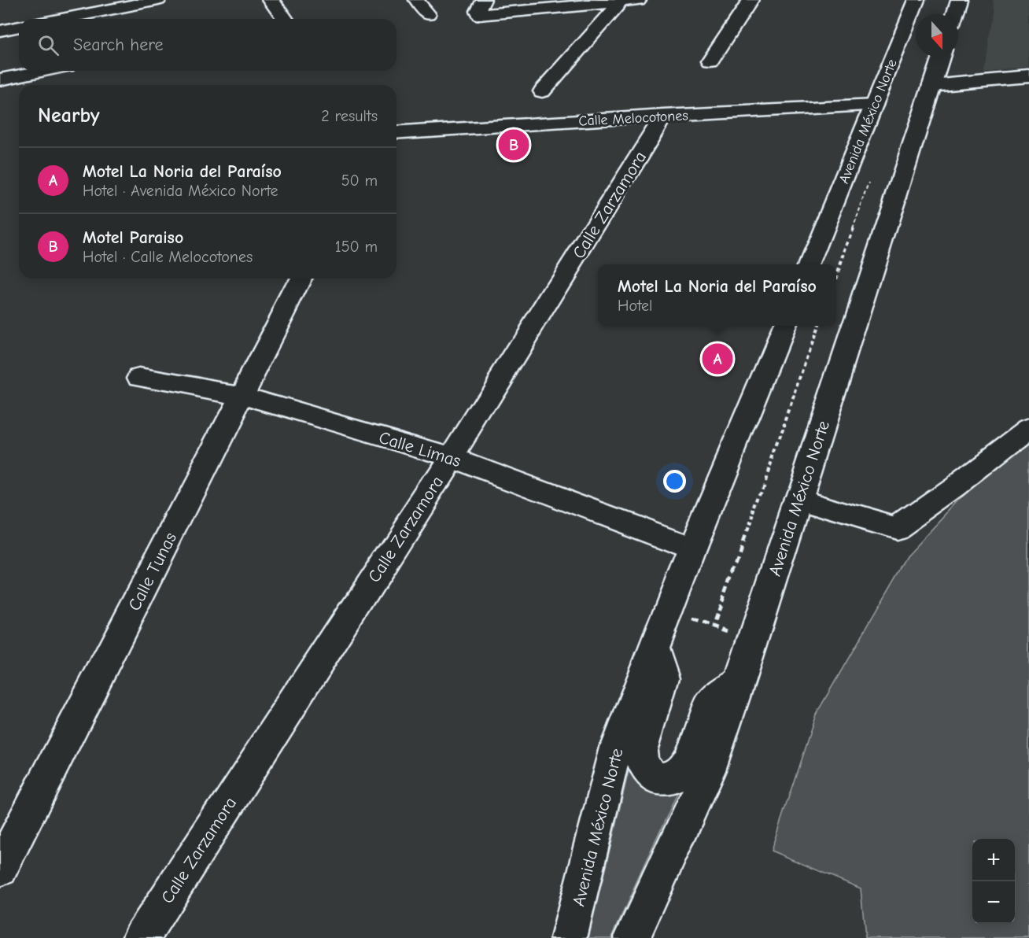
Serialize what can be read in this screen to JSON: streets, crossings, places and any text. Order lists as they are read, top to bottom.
{
  "streets": {
    "street": [
      "Calle Melocotones",
      "Avenida México Norte",
      "Calle Zarzamora",
      "Calle Limas",
      "Calle Tunas"
    ]
  },
  "crossings": [
    ["Calle Melocotones", "Avenida México Norte"],
    ["Calle Melocotones", "Calle Zarzamora"],
    ["Avenida México Norte", "Calle Limas"],
    ["Calle Zarzamora", "Calle Limas"],
    ["Calle Limas", "Calle Tunas"]
  ],
  "north": "bottom",
  "page": {
    "search": "Search here",
    "heading": ["Nearby", "2 results"],
    "pins": ["B", "A"],
    "list": [
      {
        "mark": "A",
        "name": "Motel La Noria del Paraíso",
        "note": "Hotel · Avenida México Norte",
        "value": "50 m"
      },
      {
        "mark": "B",
        "name": "Motel Paraiso",
        "note": "Hotel · Calle Melocotones",
        "value": "150 m"
      }
    ],
    "popup": ["Motel La Noria del Paraíso", "Hotel"],
    "map_buttons": ["+", "−"]
  }
}
